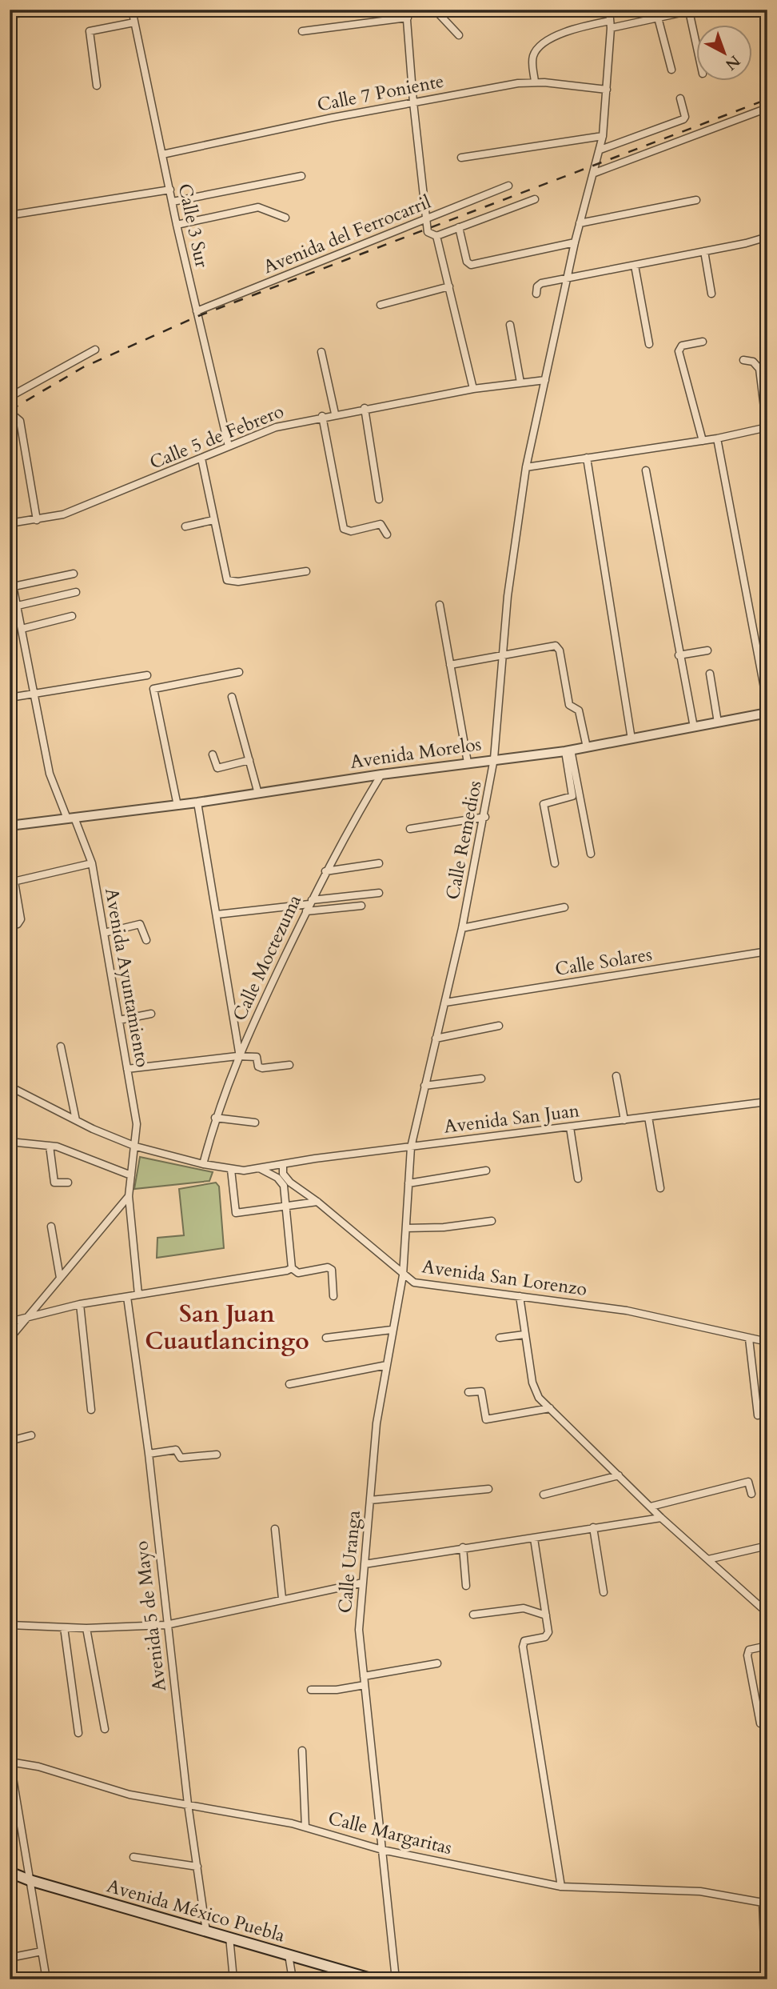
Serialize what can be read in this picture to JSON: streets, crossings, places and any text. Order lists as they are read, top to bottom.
{
  "streets": {
    "main road": ["Avenida México Puebla"],
    "street": [
      "Calle 7 Poniente",
      "Calle 3 Sur",
      "Avenida del Ferrocarril",
      "Calle 5 de Febrero",
      "Avenida Morelos",
      "Calle Remedios",
      "Calle Moctezuma",
      "Calle Solares",
      "Avenida Ayuntamiento",
      "Avenida San Juan",
      "Avenida San Lorenzo",
      "Calle Uranga",
      "Avenida 5 de Mayo",
      "Calle Margaritas"
    ]
  },
  "crossings": [
    ["Calle 7 Poniente", "Calle 3 Sur"],
    ["Calle 7 Poniente", "Calle Remedios"],
    ["Calle 3 Sur", "Avenida del Ferrocarril"],
    ["Calle 3 Sur", "Calle 5 de Febrero"],
    ["Calle 5 de Febrero", "Calle Remedios"],
    ["Avenida Morelos", "Calle Remedios"],
    ["Avenida Morelos", "Calle Moctezuma"],
    ["Avenida Morelos", "Avenida Ayuntamiento"],
    ["Calle Remedios", "Calle Solares"],
    ["Calle Remedios", "Avenida San Juan"],
    ["Calle Remedios", "Calle Uranga"],
    ["Calle Moctezuma", "Avenida San Juan"],
    ["Avenida Ayuntamiento", "Avenida San Juan"],
    ["Avenida San Juan", "Avenida San Lorenzo"],
    ["Avenida San Juan", "Calle Uranga"],
    ["Avenida San Lorenzo", "Calle Uranga"],
    ["Calle Uranga", "Calle Margaritas"],
    ["Avenida 5 de Mayo", "Calle Margaritas"],
    ["Avenida 5 de Mayo", "Avenida México Puebla"]
  ],
  "districts": ["San Juan Cuautlancingo"],
  "north": "bottom right"
}
